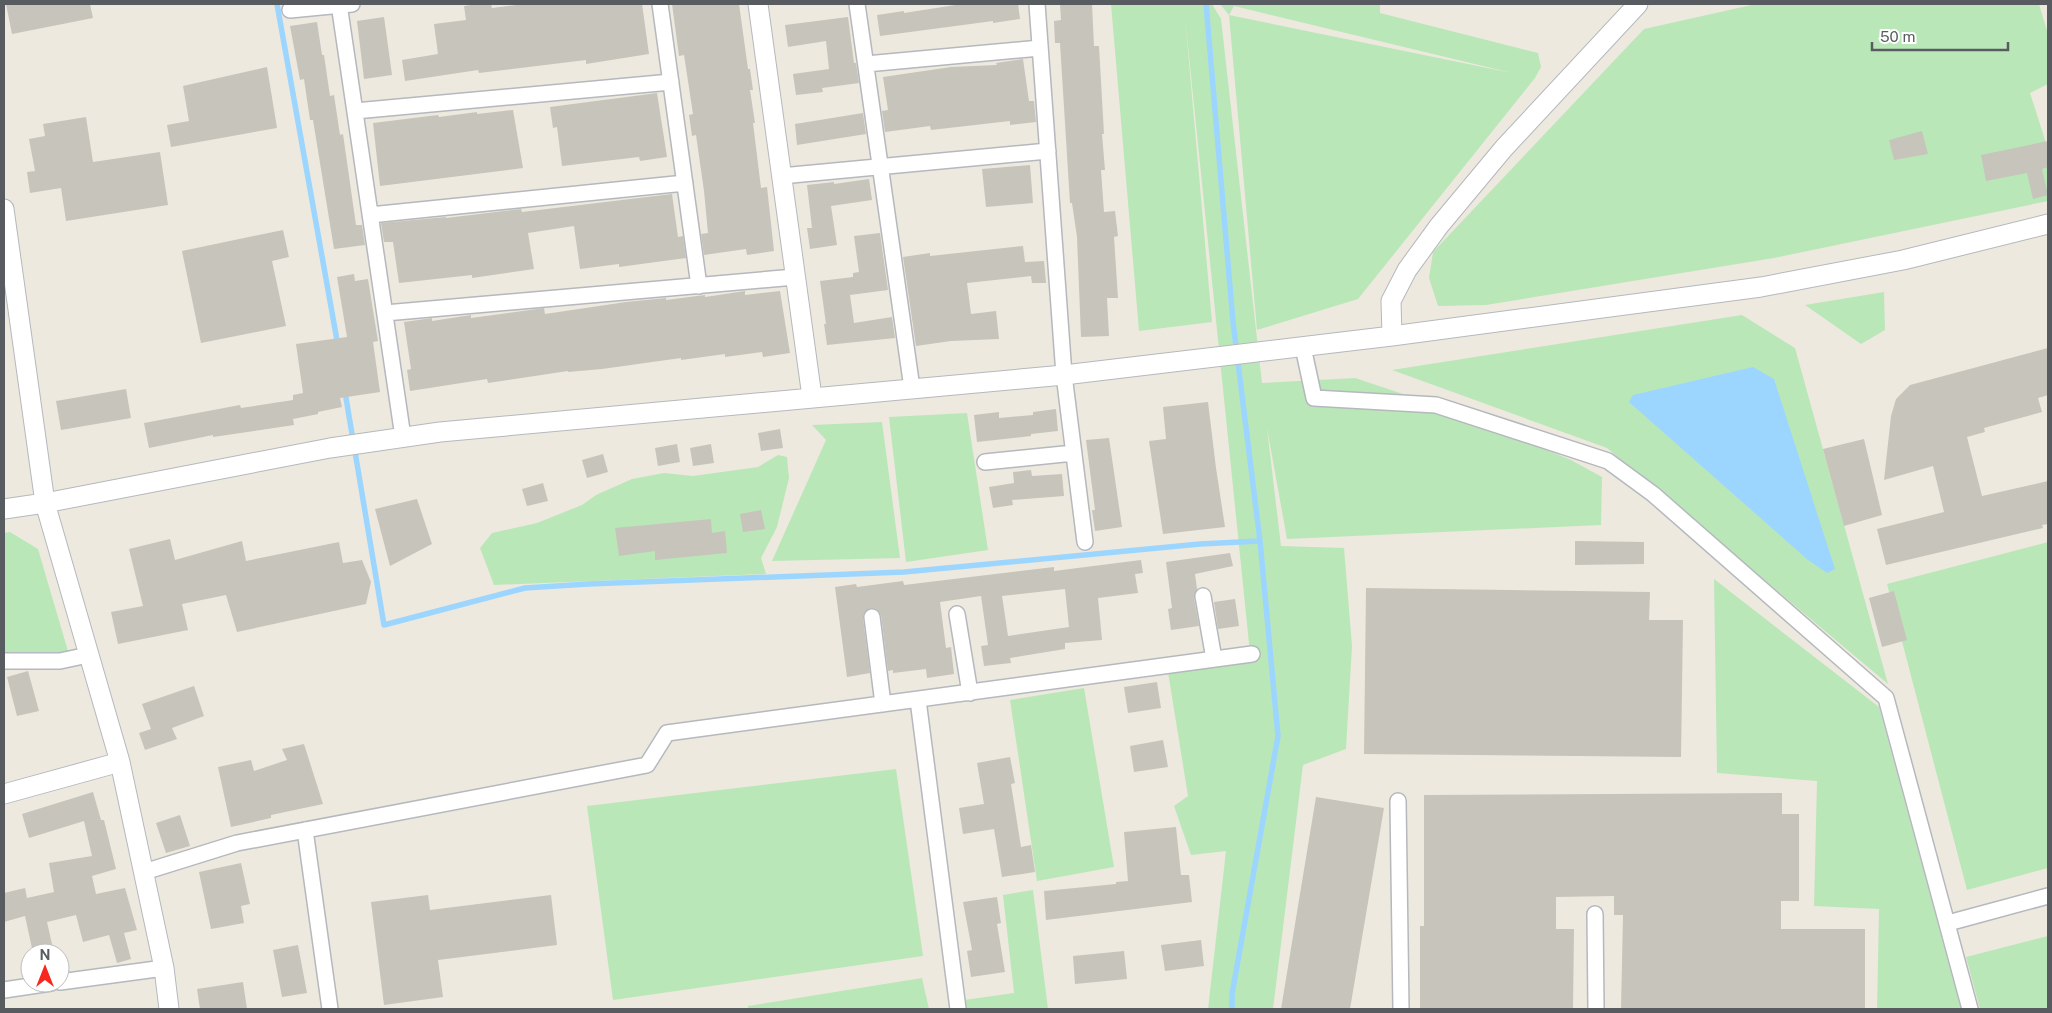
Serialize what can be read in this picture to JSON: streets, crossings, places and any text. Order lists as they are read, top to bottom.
{
  "scale_bar": "50 m",
  "north": "top"
}
